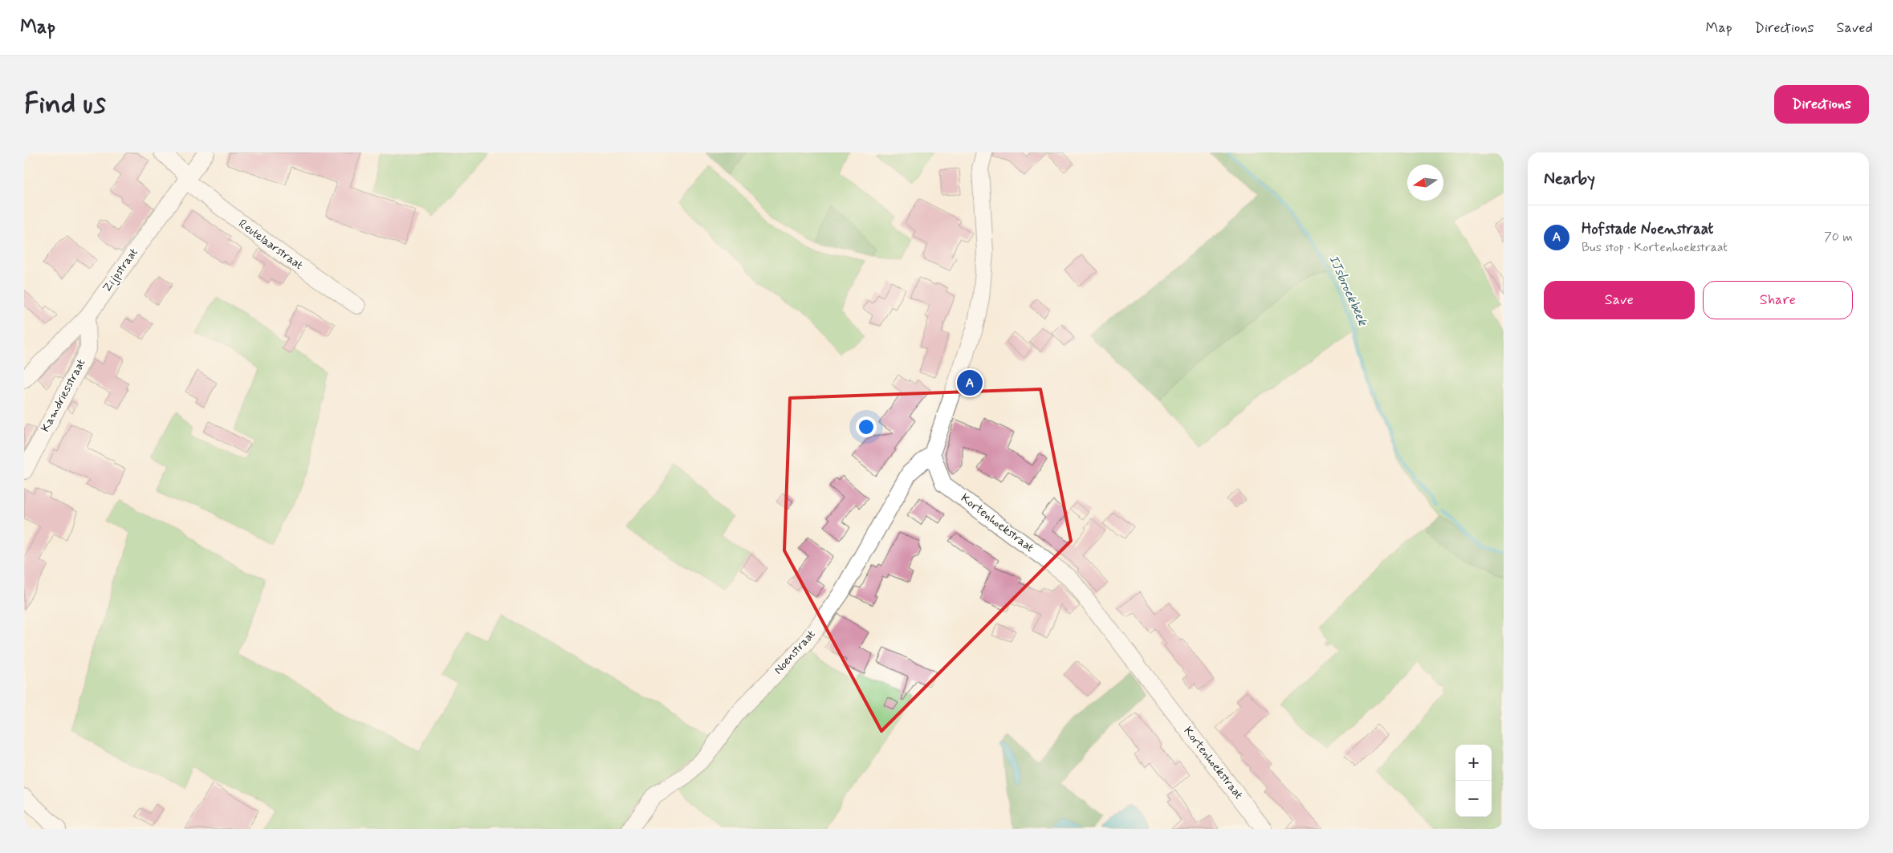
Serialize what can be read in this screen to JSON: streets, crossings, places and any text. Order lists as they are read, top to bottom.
{
  "streets": {
    "street": [
      "Reutelaarstraat",
      "Zijpstraat",
      "Kamdriesstraat",
      "Kortenhoekstraat",
      "Noenstraat"
    ]
  },
  "crossings": [
    ["Reutelaarstraat", "Zijpstraat"],
    ["Zijpstraat", "Kamdriesstraat"],
    ["Kortenhoekstraat", "Noenstraat"]
  ],
  "water": ["IJsbroekbeek"],
  "north": "left",
  "page": {
    "header": "Map",
    "nav": ["Map", "Directions", "Saved"],
    "buttons": [
      "Directions",
      ["Save", "Share"]
    ],
    "title": "Find us",
    "heading": "Nearby",
    "list": [
      {
        "mark": "A",
        "name": "Hofstade Noenstraat",
        "note": "Bus stop · Kortenhoekstraat",
        "value": "70 m"
      }
    ],
    "pins": "A",
    "map_buttons": ["+", "−"]
  }
}
